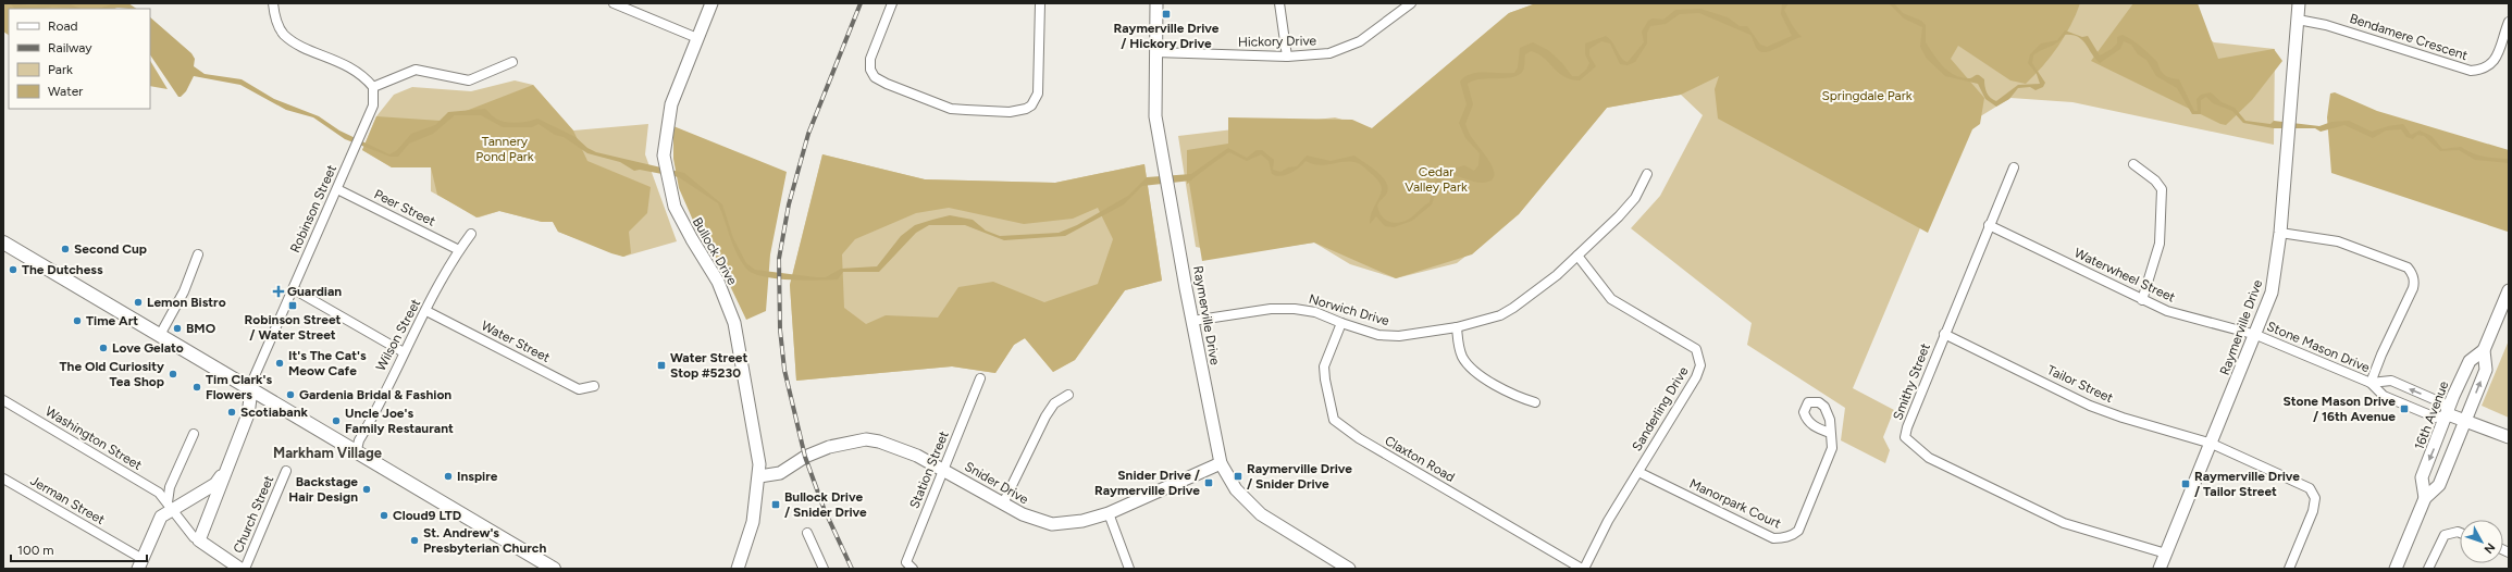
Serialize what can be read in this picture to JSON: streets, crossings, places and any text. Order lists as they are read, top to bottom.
{
  "streets": {
    "street": [
      "Bendamere Crescent",
      "Hickory Drive",
      "Peer Street",
      "Robinson Street",
      "Bullock Drive",
      "Waterwheel Street",
      "Norwich Drive",
      "Raymerville Drive",
      "Wilson Street",
      "Water Street",
      "Stone Mason Drive",
      "Smithy Street",
      "Tailor Street",
      "Sanderling Drive",
      "16th Avenue",
      "Washington Street",
      "Claxton Road",
      "Station Street",
      "Snider Drive",
      "Jerman Street",
      "Manorpark Court",
      "Church Street"
    ]
  },
  "crossings": [
    ["Bendamere Crescent", "Raymerville Drive"],
    ["Hickory Drive", "Raymerville Drive"],
    ["Peer Street", "Robinson Street"],
    ["Peer Street", "Wilson Street"],
    ["Robinson Street", "Washington Street"],
    ["Robinson Street", "Jerman Street"],
    ["Bullock Drive", "Snider Drive"],
    ["Waterwheel Street", "Raymerville Drive"],
    ["Waterwheel Street", "Stone Mason Drive"],
    ["Waterwheel Street", "Smithy Street"],
    ["Norwich Drive", "Raymerville Drive"],
    ["Norwich Drive", "Sanderling Drive"],
    ["Norwich Drive", "Claxton Road"],
    ["Raymerville Drive", "Stone Mason Drive"],
    ["Raymerville Drive", "Smithy Street"],
    ["Raymerville Drive", "Tailor Street"],
    ["Raymerville Drive", "Snider Drive"],
    ["Wilson Street", "Water Street"],
    ["Stone Mason Drive", "16th Avenue"],
    ["Smithy Street", "Tailor Street"],
    ["Sanderling Drive", "Claxton Road"],
    ["Sanderling Drive", "Manorpark Court"],
    ["Station Street", "Snider Drive"]
  ],
  "districts": ["Markham Village"],
  "parks": ["Springdale Park", "Tannery Pond Park", "Cedar Valley Park"],
  "places": {
    "transit": [
      "Raymerville Drive / Hickory Drive",
      "Robinson Street / Water Street",
      "Water Street Stop #5230",
      "Stone Mason Drive / 16th Avenue",
      "Raymerville Drive / Snider Drive",
      "Snider Drive / Raymerville Drive",
      "Raymerville Drive / Tailor Street",
      "Bullock Drive / Snider Drive"
    ],
    "other": [
      "Second Cup",
      "The Dutchess",
      "Lemon Bistro",
      "Time Art",
      "BMO",
      "Love Gelato",
      "It's The Cat's Meow Cafe",
      "The Old Curiosity Tea Shop",
      "Tim Clark's Flowers",
      "Gardenia Bridal & Fashion",
      "Scotiabank",
      "Uncle Joe's Family Restaurant",
      "Inspire",
      "Backstage Hair Design",
      "Cloud9 LTD",
      "St. Andrew's Presbyterian Church"
    ],
    "health": ["Guardian"]
  },
  "legend": [
    "Road",
    "Railway",
    "Park",
    "Water"
  ],
  "scale_bar": "100 m",
  "north": "bottom right"
}
